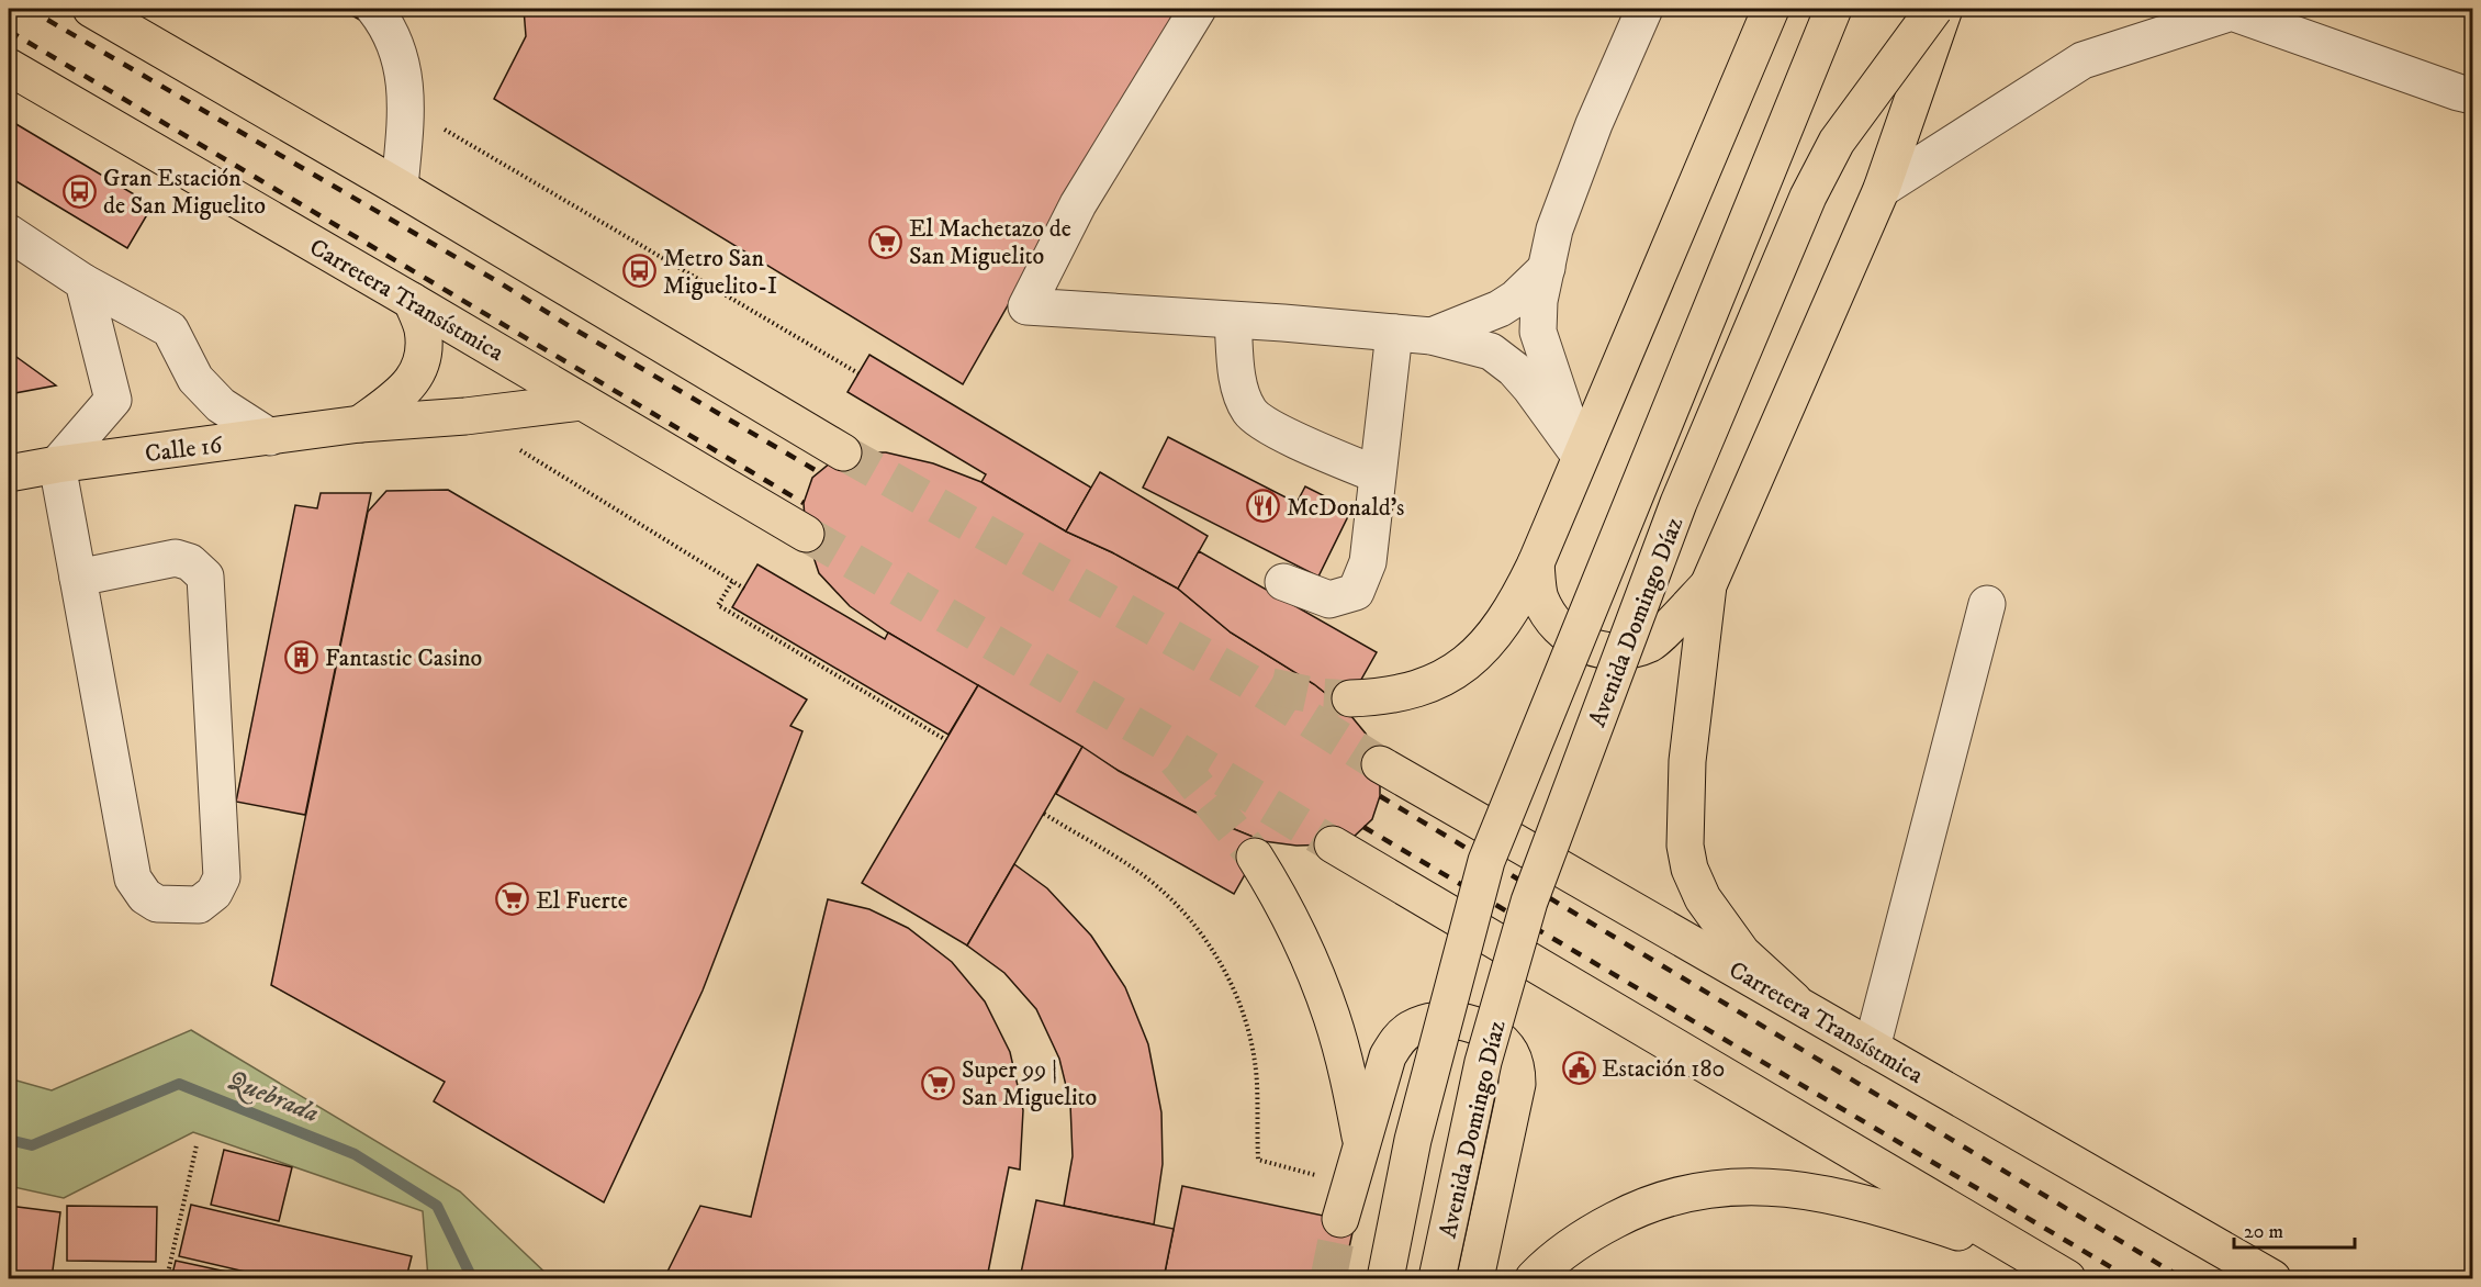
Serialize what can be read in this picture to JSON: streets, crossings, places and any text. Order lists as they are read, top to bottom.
{
  "streets": {
    "main road": ["Carretera Transístmica", "Calle 16", "Avenida Domingo Díaz"]
  },
  "crossings": [
    ["Carretera Transístmica", "Calle 16"]
  ],
  "water": ["Quebrada"],
  "places": {
    "bus stop": ["Gran Estación de San Miguelito", "Metro San Miguelito-I"],
    "supermarket": ["El Machetazo de San Miguelito", "El Fuerte", "Super 99 | San Miguelito"],
    "restaurant": ["McDonald's"],
    "building": ["Fantastic Casino"],
    "public building": ["Estación 180"]
  },
  "scale_bar": "20 m"
}
